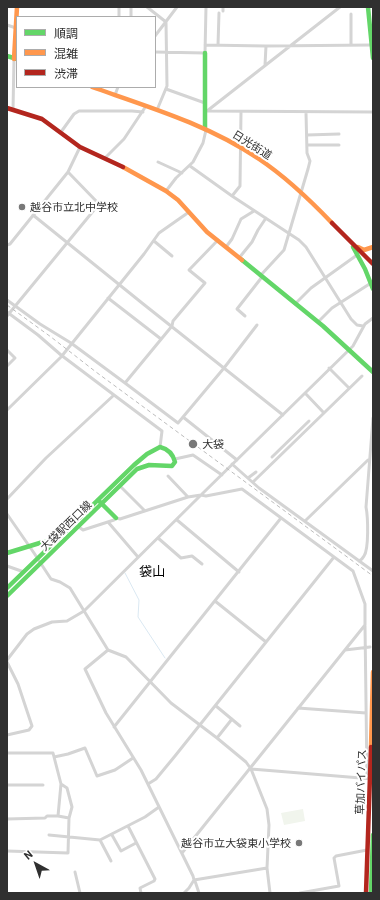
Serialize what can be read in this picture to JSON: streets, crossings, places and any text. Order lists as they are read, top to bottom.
{
  "streets": {
    "main road": ["日光街道", "大袋駅西口線", "草加バイパス"]
  },
  "districts": ["袋山"],
  "places": ["越谷市立北中学校", "大袋", "越谷市立大袋東小学校"],
  "legend": ["順調", "混雑", "渋滞"],
  "north": "top left"
}
